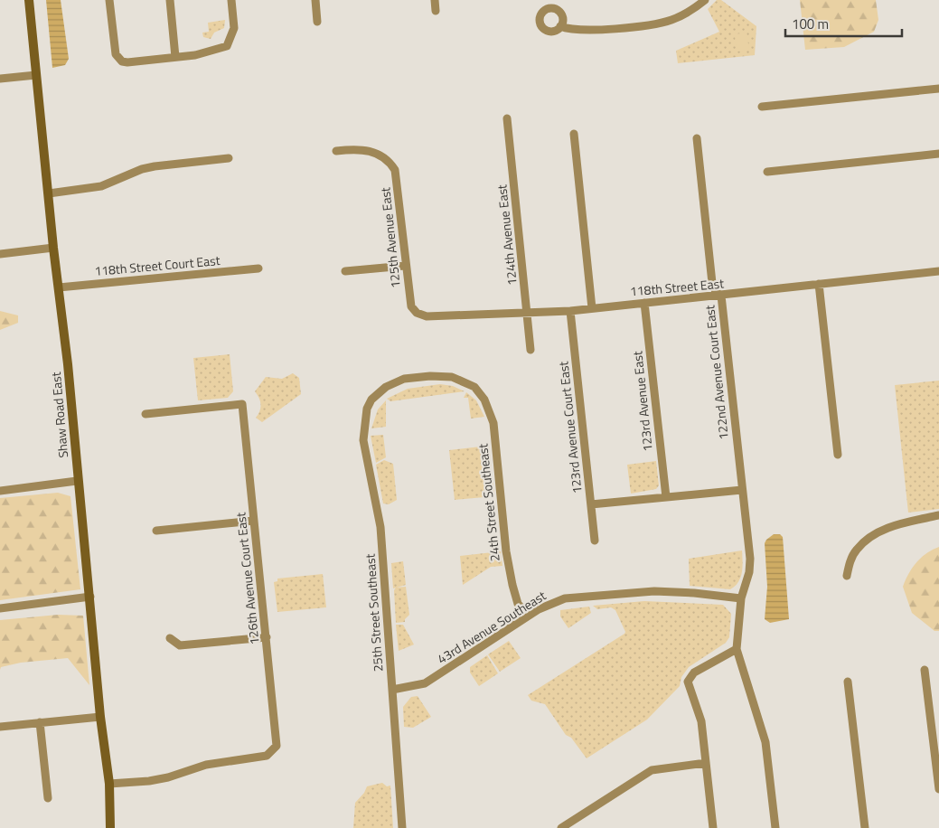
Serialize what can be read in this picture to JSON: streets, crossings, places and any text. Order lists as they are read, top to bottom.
{
  "streets": {
    "main road": ["Shaw Road East"],
    "street": [
      "124th Avenue East",
      "125th Avenue East",
      "118th Street Court East",
      "118th Street East",
      "122nd Avenue Court East",
      "123rd Avenue East",
      "123rd Avenue Court East",
      "24th Street Southeast",
      "126th Avenue Court East",
      "25th Street Southeast",
      "43rd Avenue Southeast"
    ]
  },
  "crossings": [
    ["124th Avenue East", "118th Street East"],
    ["125th Avenue East", "118th Street East"],
    ["118th Street Court East", "Shaw Road East"],
    ["118th Street East", "122nd Avenue Court East"],
    ["118th Street East", "123rd Avenue East"],
    ["118th Street East", "123rd Avenue Court East"],
    ["122nd Avenue Court East", "43rd Avenue Southeast"],
    ["Shaw Road East", "126th Avenue Court East"],
    ["24th Street Southeast", "25th Street Southeast"],
    ["24th Street Southeast", "43rd Avenue Southeast"],
    ["25th Street Southeast", "43rd Avenue Southeast"]
  ],
  "scale_bar": "100 m"
}
